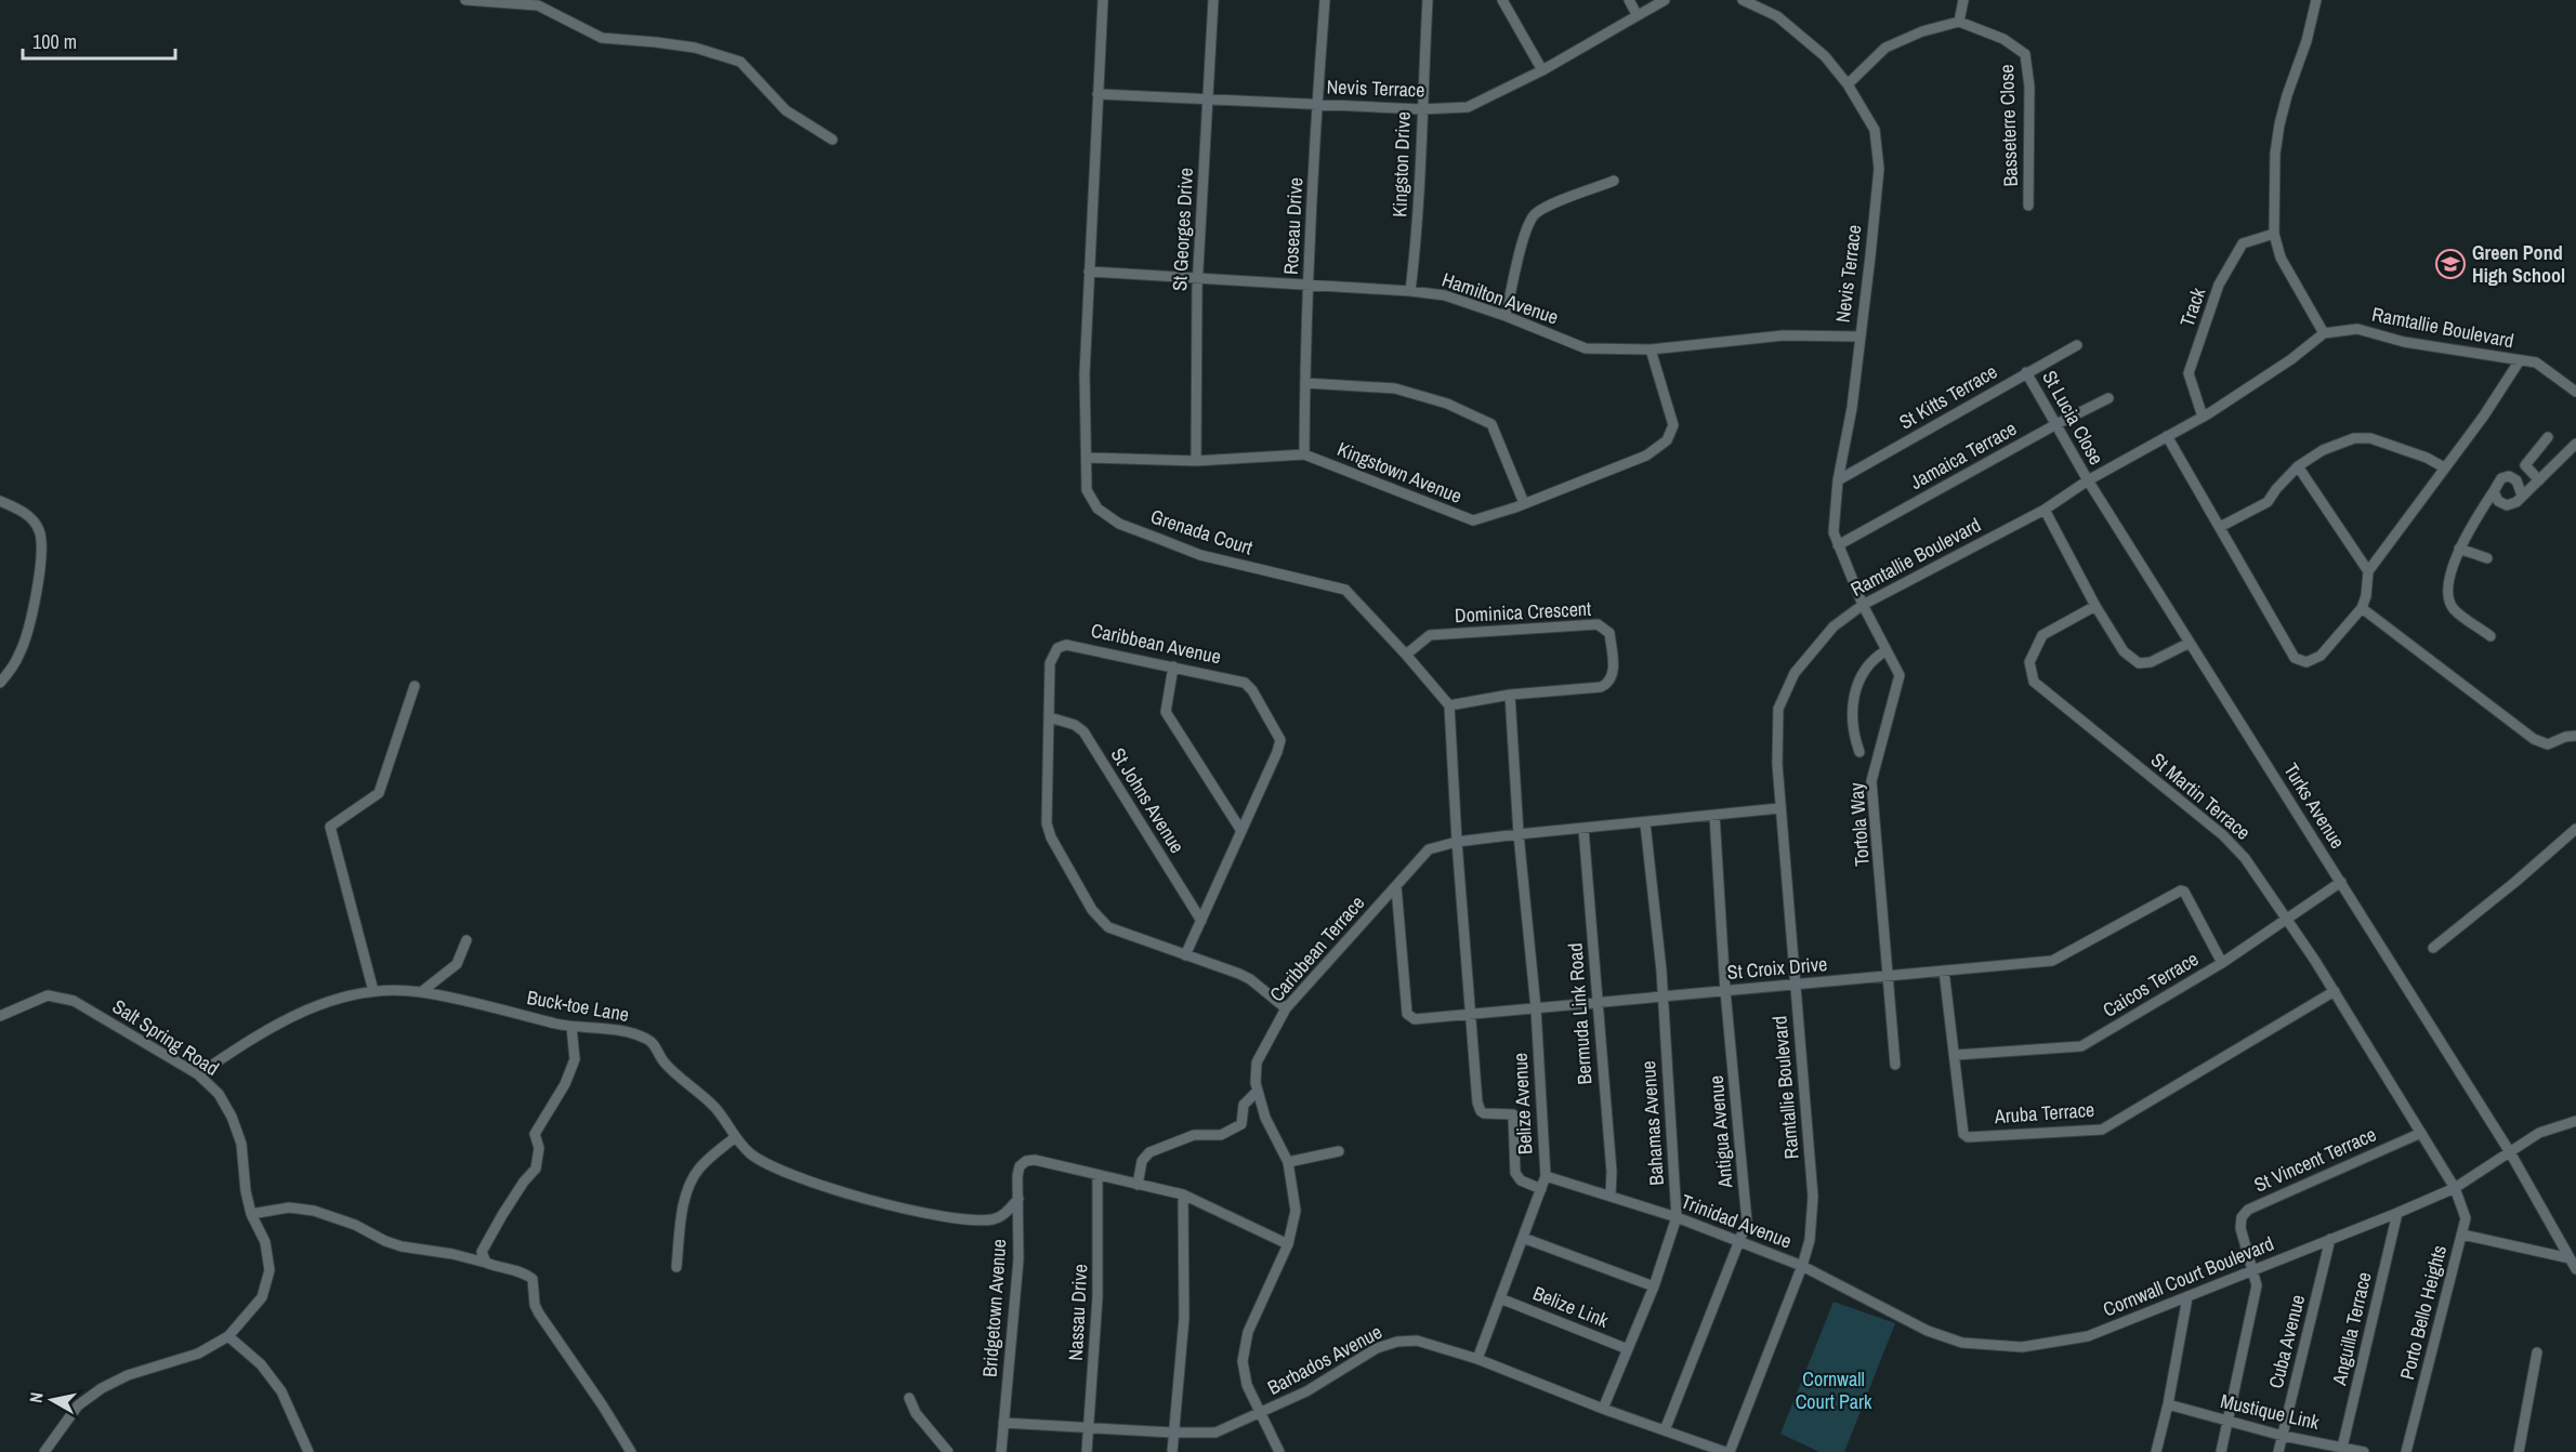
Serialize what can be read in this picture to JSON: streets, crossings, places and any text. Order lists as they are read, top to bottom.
{
  "streets": {
    "street": [
      "Nevis Terrace",
      "Basseterre Close",
      "Kingston Drive",
      "Roseau Drive",
      "St Georges Drive",
      "Hamilton Avenue",
      "Track",
      "Ramtallie Boulevard",
      "St Kitts Terrace",
      "St Lucia Close",
      "Jamaica Terrace",
      "Kingstown Avenue",
      "Grenada Court",
      "Dominica Crescent",
      "Caribbean Avenue",
      "St Martin Terrace",
      "St Johns Avenue",
      "Turks Avenue",
      "Tortola Way",
      "Caribbean Terrace",
      "St Croix Drive",
      "Caicos Terrace",
      "Buck-toe Lane",
      "Bermuda Link Road",
      "Salt Spring Road",
      "Belize Avenue",
      "Aruba Terrace",
      "Bahamas Avenue",
      "Antigua Avenue",
      "St Vincent Terrace",
      "Trinidad Avenue",
      "Cornwall Court Boulevard",
      "Belize Link",
      "Bridgetown Avenue",
      "Nassau Drive",
      "Porto Bello Heights",
      "Anguilla Terrace",
      "Cuba Avenue",
      "Barbados Avenue",
      "Mustique Link"
    ]
  },
  "crossings": [
    ["Nevis Terrace", "Kingston Drive"],
    ["Nevis Terrace", "Roseau Drive"],
    ["Nevis Terrace", "St Georges Drive"],
    ["Nevis Terrace", "Hamilton Avenue"],
    ["Nevis Terrace", "Ramtallie Boulevard"],
    ["Nevis Terrace", "St Kitts Terrace"],
    ["Nevis Terrace", "Jamaica Terrace"],
    ["Nevis Terrace", "Grenada Court"],
    ["Nevis Terrace", "Tortola Way"],
    ["Kingston Drive", "Hamilton Avenue"],
    ["Roseau Drive", "Hamilton Avenue"],
    ["Roseau Drive", "Kingstown Avenue"],
    ["St Georges Drive", "Hamilton Avenue"],
    ["St Georges Drive", "Kingstown Avenue"],
    ["Hamilton Avenue", "Kingstown Avenue"],
    ["Hamilton Avenue", "Grenada Court"],
    ["Track", "Ramtallie Boulevard"],
    ["Ramtallie Boulevard", "St Lucia Close"],
    ["Ramtallie Boulevard", "Turks Avenue"],
    ["Ramtallie Boulevard", "Tortola Way"],
    ["Ramtallie Boulevard", "Caribbean Terrace"],
    ["Ramtallie Boulevard", "St Croix Drive"],
    ["Ramtallie Boulevard", "Trinidad Avenue"],
    ["Ramtallie Boulevard", "Cornwall Court Boulevard"],
    ["Ramtallie Boulevard", "Barbados Avenue"],
    ["St Kitts Terrace", "St Lucia Close"],
    ["St Lucia Close", "Jamaica Terrace"],
    ["St Lucia Close", "Turks Avenue"],
    ["Kingstown Avenue", "Grenada Court"],
    ["Grenada Court", "Dominica Crescent"],
    ["Caribbean Avenue", "St Johns Avenue"],
    ["Caribbean Avenue", "Caribbean Terrace"],
    ["St Martin Terrace", "Caicos Terrace"],
    ["St Martin Terrace", "Aruba Terrace"],
    ["St Martin Terrace", "St Vincent Terrace"],
    ["St Martin Terrace", "Cornwall Court Boulevard"],
    ["St Martin Terrace", "Porto Bello Heights"],
    ["Turks Avenue", "Caicos Terrace"],
    ["Turks Avenue", "Cornwall Court Boulevard"],
    ["Tortola Way", "St Croix Drive"],
    ["Caribbean Terrace", "St Croix Drive"],
    ["Caribbean Terrace", "Bermuda Link Road"],
    ["Caribbean Terrace", "Belize Avenue"],
    ["Caribbean Terrace", "Bahamas Avenue"],
    ["Caribbean Terrace", "Antigua Avenue"],
    ["Caribbean Terrace", "Barbados Avenue"],
    ["St Croix Drive", "Caicos Terrace"],
    ["St Croix Drive", "Bermuda Link Road"],
    ["St Croix Drive", "Belize Avenue"],
    ["St Croix Drive", "Aruba Terrace"],
    ["St Croix Drive", "Bahamas Avenue"],
    ["St Croix Drive", "Antigua Avenue"],
    ["Caicos Terrace", "Aruba Terrace"],
    ["Buck-toe Lane", "Salt Spring Road"],
    ["Buck-toe Lane", "Bridgetown Avenue"],
    ["Bermuda Link Road", "Trinidad Avenue"],
    ["Belize Avenue", "Trinidad Avenue"],
    ["Belize Avenue", "Belize Link"],
    ["Belize Avenue", "Barbados Avenue"],
    ["Bahamas Avenue", "Trinidad Avenue"],
    ["Bahamas Avenue", "Belize Link"],
    ["Bahamas Avenue", "Barbados Avenue"],
    ["Antigua Avenue", "Trinidad Avenue"],
    ["Antigua Avenue", "Barbados Avenue"],
    ["St Vincent Terrace", "Cornwall Court Boulevard"],
    ["Trinidad Avenue", "Cornwall Court Boulevard"],
    ["Cornwall Court Boulevard", "Porto Bello Heights"],
    ["Cornwall Court Boulevard", "Anguilla Terrace"],
    ["Cornwall Court Boulevard", "Cuba Avenue"],
    ["Bridgetown Avenue", "Nassau Drive"],
    ["Bridgetown Avenue", "Barbados Avenue"],
    ["Nassau Drive", "Barbados Avenue"],
    ["Anguilla Terrace", "Mustique Link"],
    ["Cuba Avenue", "Mustique Link"]
  ],
  "parks": ["Cornwall Court Park"],
  "places": {
    "school or university": ["Green Pond High School"]
  },
  "scale_bar": "100 m",
  "north": "left"
}
